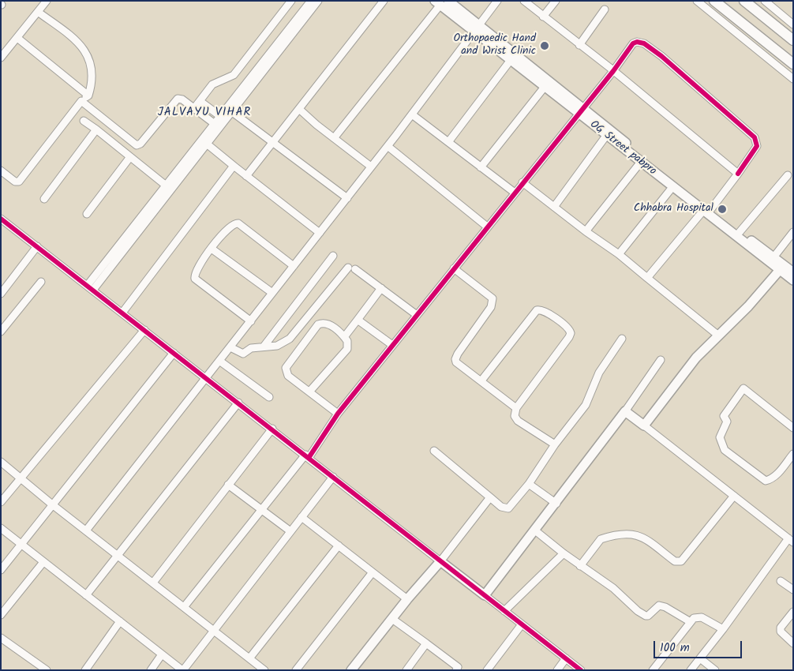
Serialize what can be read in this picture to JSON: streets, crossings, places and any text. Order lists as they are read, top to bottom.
{
  "streets": {
    "street": ["OG Street pabpro"]
  },
  "districts": ["JALVAYU VIHAR"],
  "places": ["Orthopaedic Hand and Wrist Clinic", "Chhabra Hospital"],
  "scale_bar": "100 m"
}
